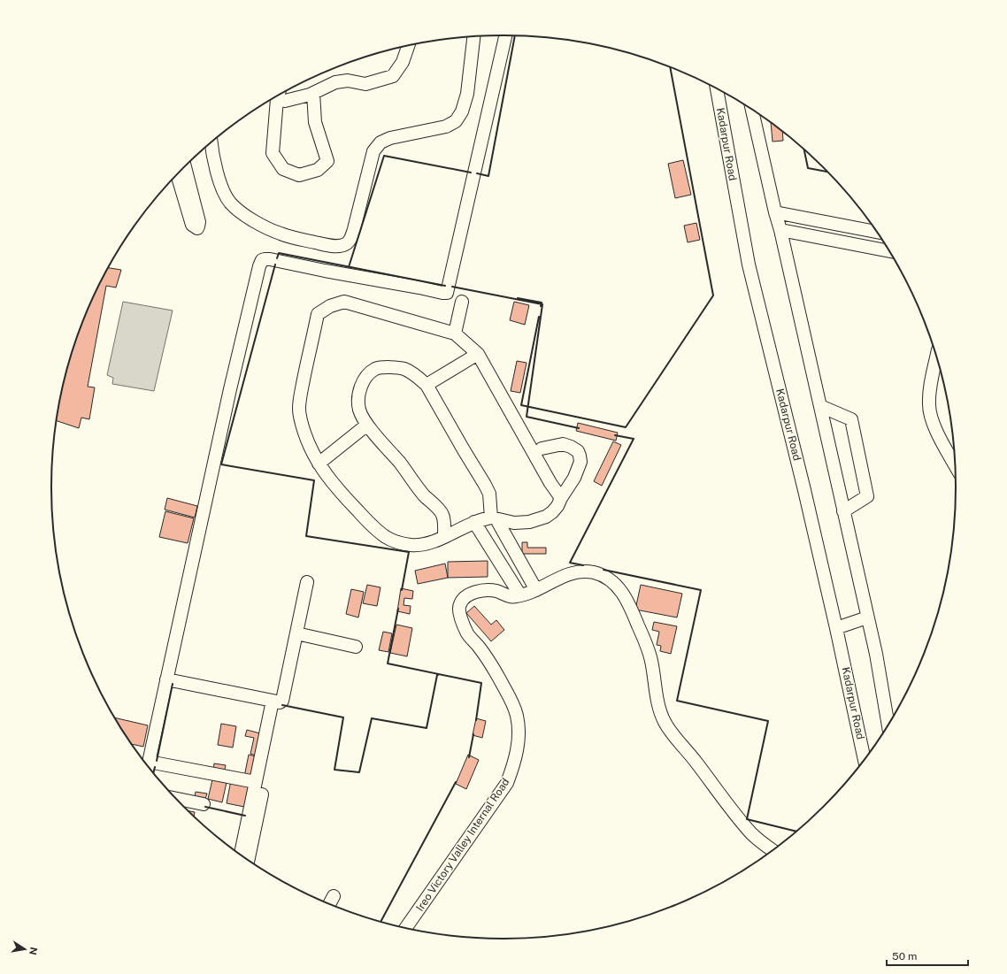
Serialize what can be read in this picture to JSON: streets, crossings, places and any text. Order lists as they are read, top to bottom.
{
  "streets": {
    "street": ["Kadarpur Road", "Ireo Victory Valley Internal Road"]
  },
  "scale_bar": "50 m",
  "north": "right"
}
